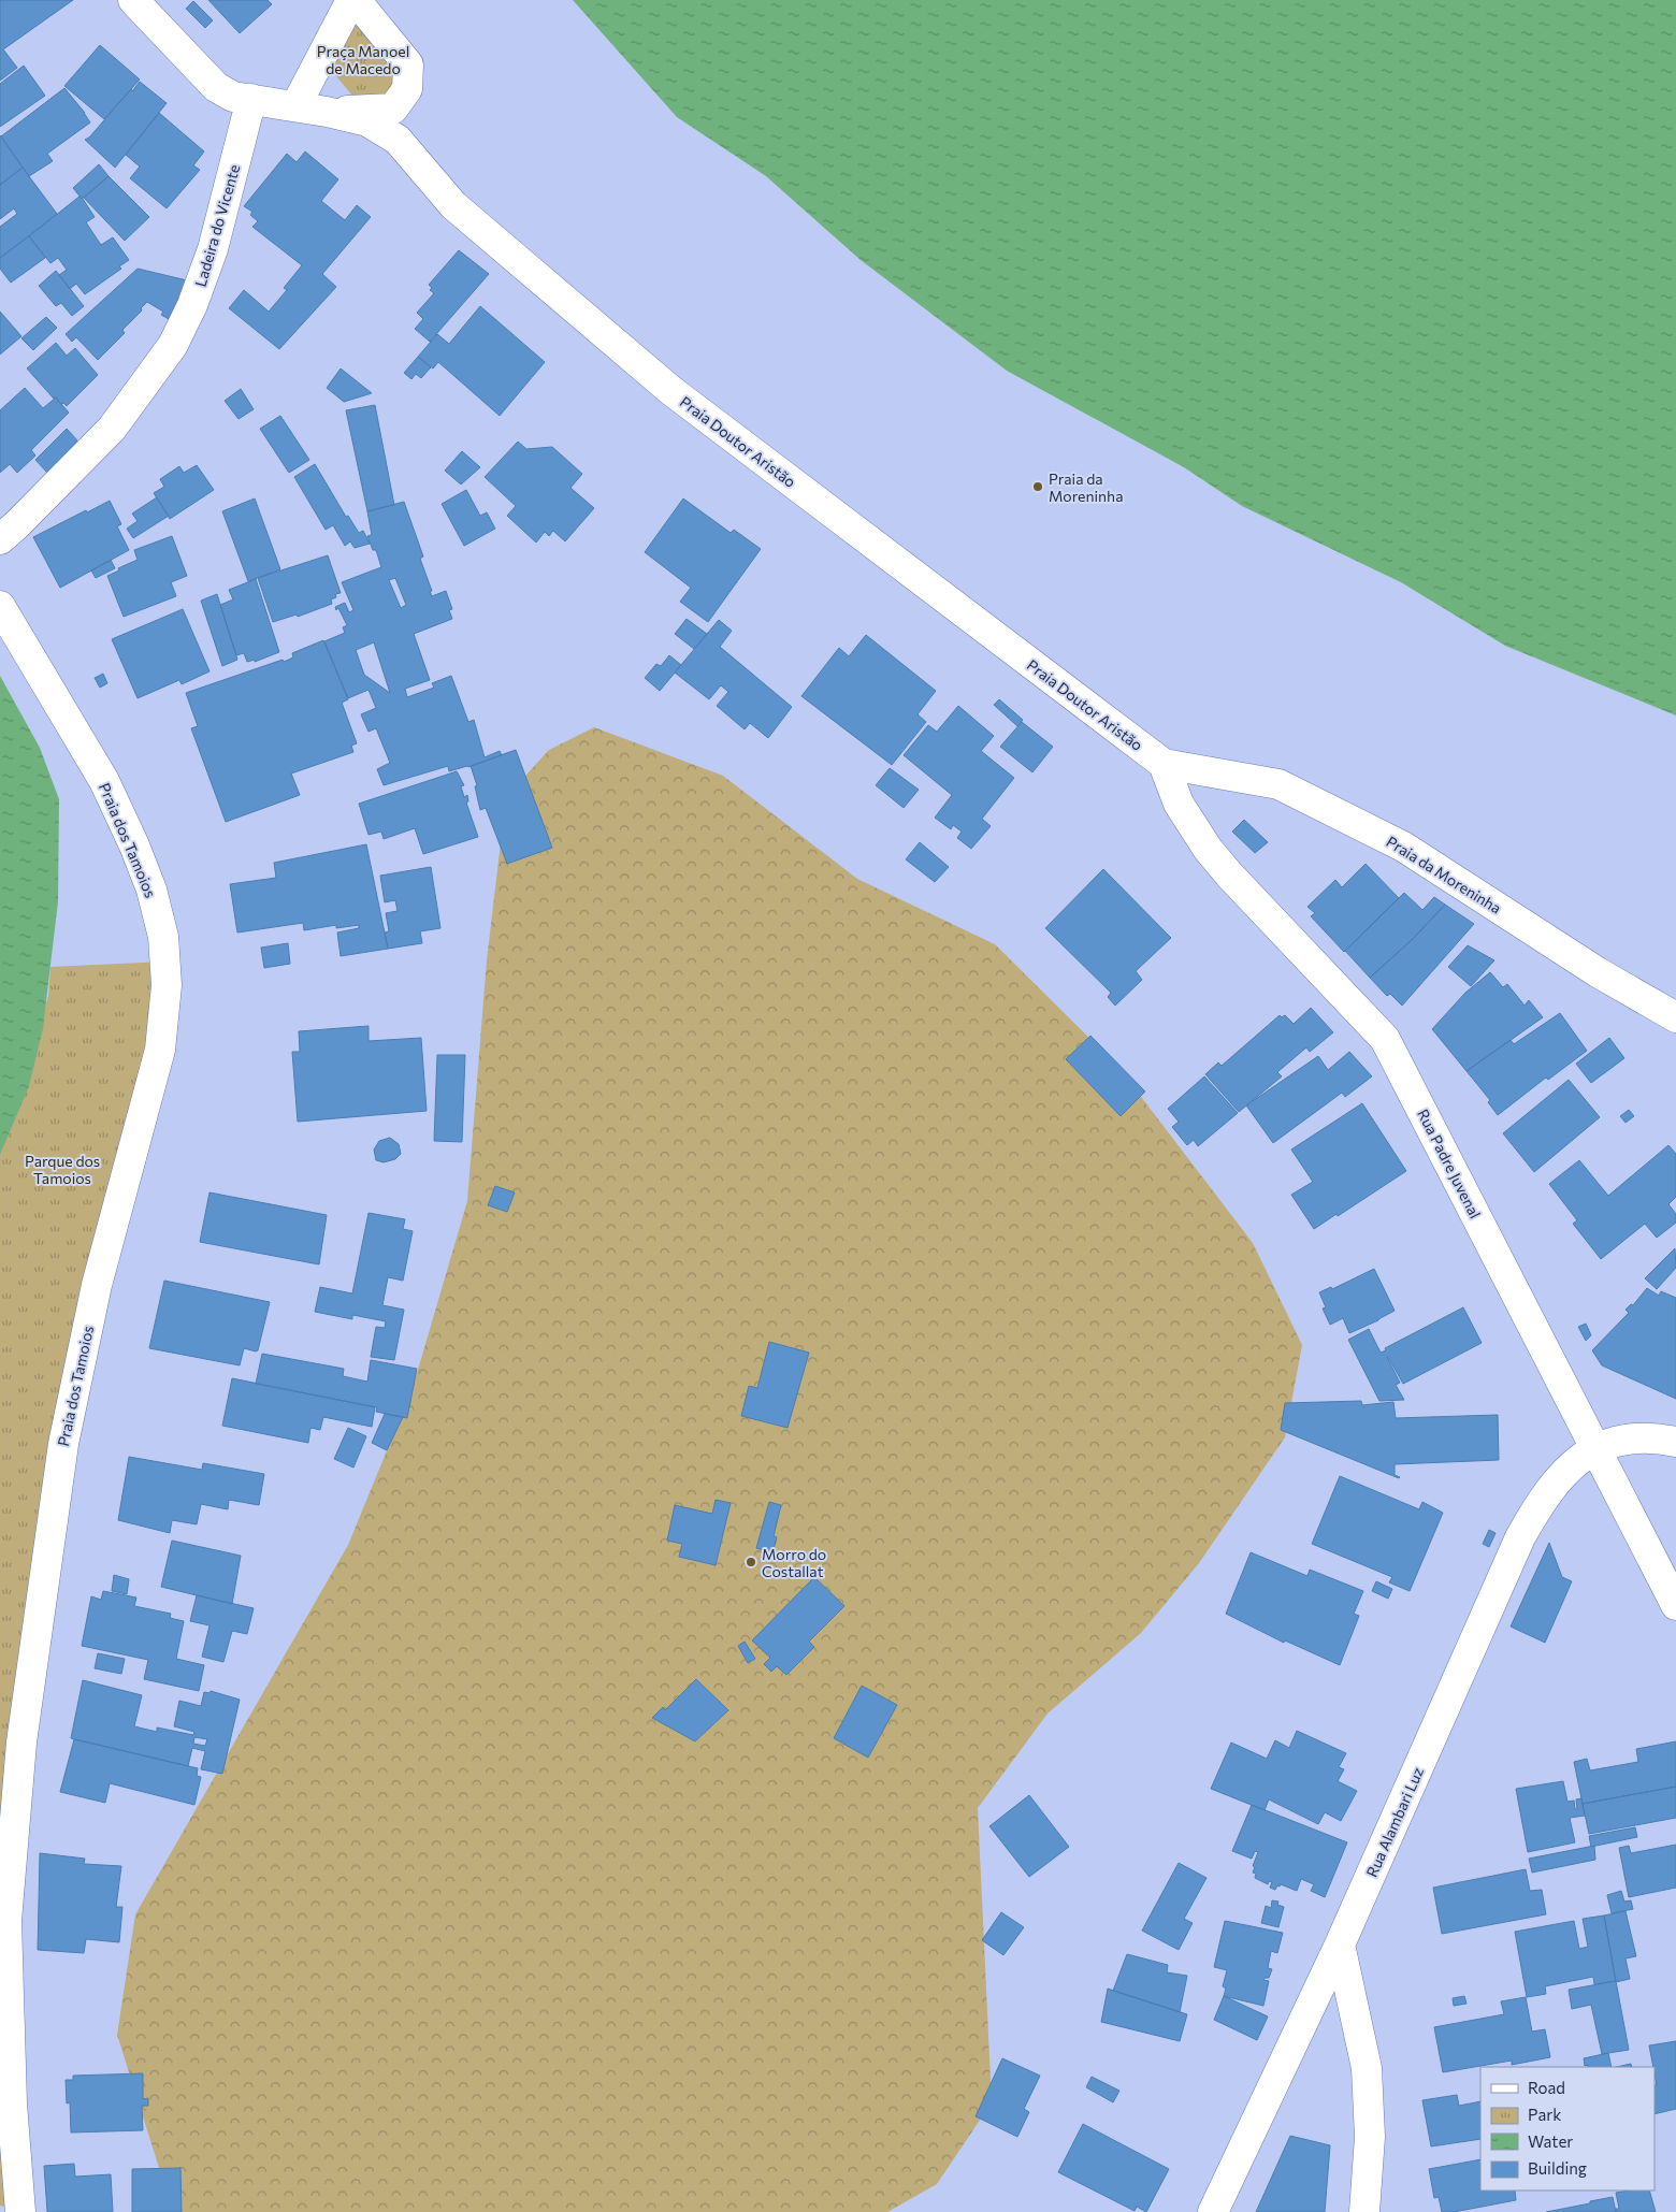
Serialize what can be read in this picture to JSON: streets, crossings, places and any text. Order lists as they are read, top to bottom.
{
  "streets": {
    "street": [
      "Ladeira do Vicente",
      "Praia Doutor Aristão",
      "Praia dos Tamoios",
      "Praia da Moreninha",
      "Rua Padre Juvenal",
      "Rua Alambari Luz"
    ]
  },
  "crossings": [
    ["Praia Doutor Aristão", "Praia da Moreninha"],
    ["Praia Doutor Aristão", "Rua Padre Juvenal"],
    ["Praia da Moreninha", "Rua Padre Juvenal"],
    ["Rua Padre Juvenal", "Rua Alambari Luz"]
  ],
  "parks": ["Praça Manoel de Macedo", "Parque dos Tamoios"],
  "places": ["Praia da Moreninha", "Morro do Costallat"],
  "legend": [
    "Road",
    "Park",
    "Water",
    "Building"
  ]
}
